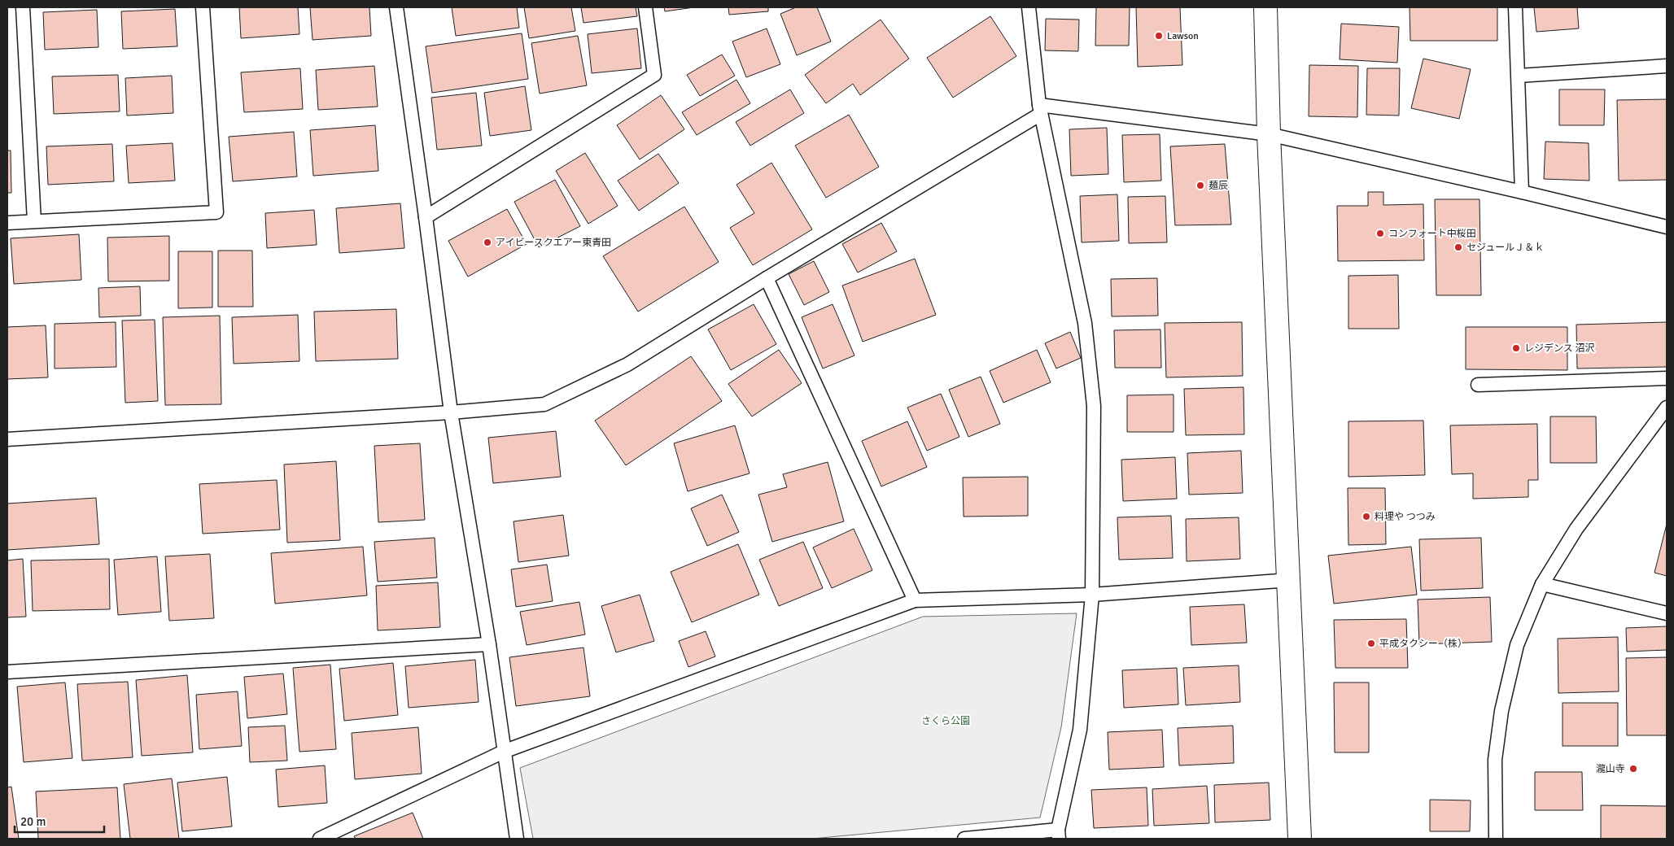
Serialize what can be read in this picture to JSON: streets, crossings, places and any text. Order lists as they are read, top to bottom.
{
  "parks": ["さくら公園"],
  "places": [
    "Lawson",
    "麺辰",
    "コンフォート中桜田",
    "アイビースクエアー東青田",
    "セジュールＪ＆ｋ",
    "レジデンス 沼沢",
    "料理や つつみ",
    "平成タクシー（株）",
    "瀧山寺"
  ],
  "scale_bar": "20 m"
}
